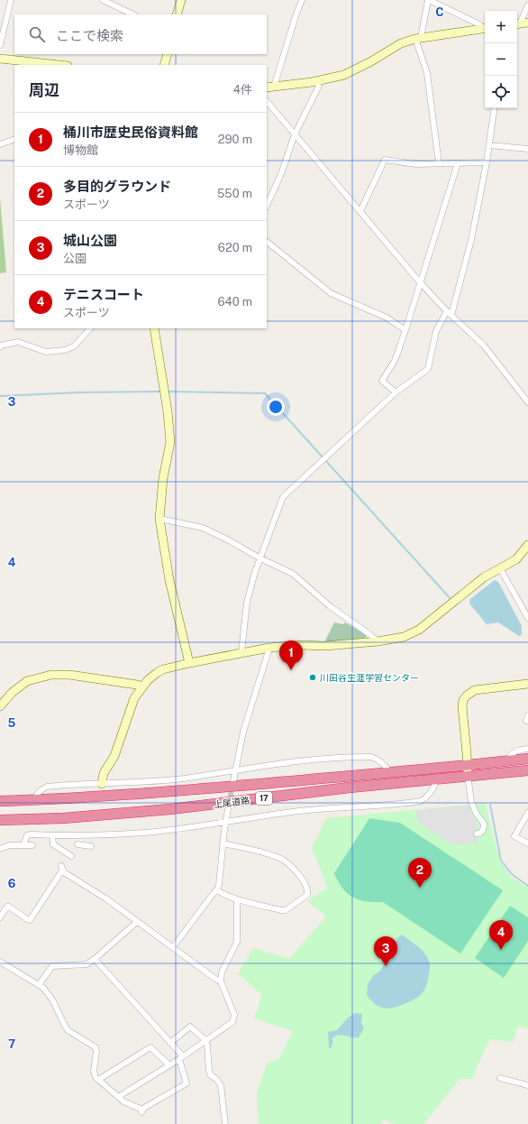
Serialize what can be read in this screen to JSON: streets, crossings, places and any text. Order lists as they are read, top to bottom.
{
  "streets": {
    "highway": ["17", "上尾道路"]
  },
  "places": ["川田谷生涯学習センター"],
  "page": {
    "map_buttons": ["+", "−"],
    "search": "ここで検索",
    "heading": ["周辺", "4件"],
    "list": [
      {
        "mark": "1",
        "name": "桶川市歴史民俗資料館",
        "note": "博物館",
        "value": "290 m"
      },
      {
        "mark": "2",
        "name": "多目的グラウンド",
        "note": "スポーツ",
        "value": "550 m"
      },
      {
        "mark": "3",
        "name": "城山公園",
        "note": "公園",
        "value": "620 m"
      },
      {
        "mark": "4",
        "name": "テニスコート",
        "note": "スポーツ",
        "value": "640 m"
      }
    ],
    "pins": [
      "1",
      "2",
      "4",
      "3"
    ]
  },
  "grid": {
    "columns": ["C"],
    "rows": [
      "3",
      "4",
      "5",
      "6",
      "7"
    ]
  }
}
